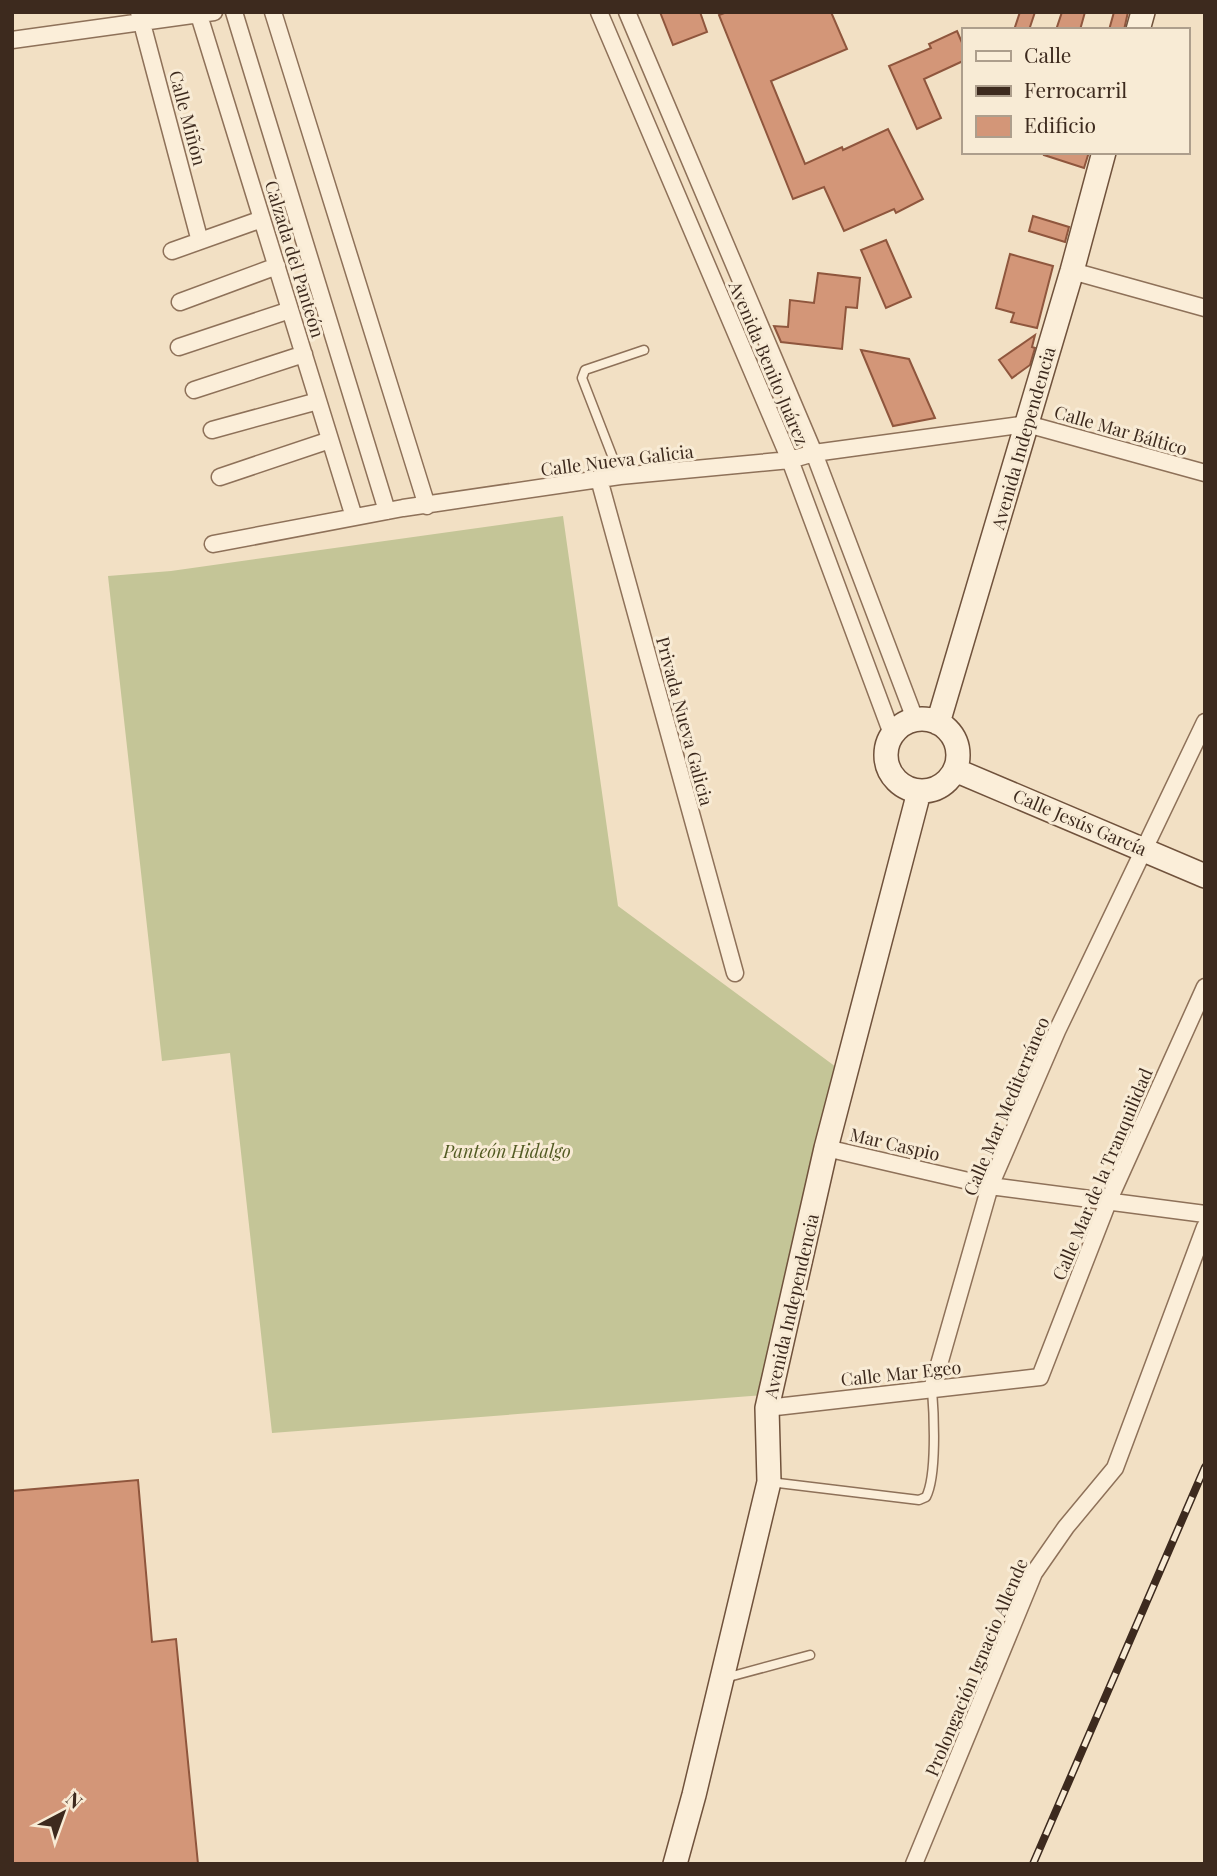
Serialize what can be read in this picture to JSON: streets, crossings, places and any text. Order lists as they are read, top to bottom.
{
  "streets": {
    "main road": ["Avenida Independencia", "Calle Jesús García"],
    "street": [
      "Calle Miñón",
      "Calzada del Panteón",
      "Avenida Benito Juárez",
      "Calle Mar Báltico",
      "Calle Nueva Galicia",
      "Privada Nueva Galicia",
      "Calle Mar Mediterráneo",
      "Mar Caspio",
      "Calle Mar de la Tranquilidad",
      "Calle Mar Egeo",
      "Prolongación Ignacio Allende"
    ]
  },
  "crossings": [
    ["Calzada del Panteón", "Calle Nueva Galicia"],
    ["Avenida Benito Juárez", "Avenida Independencia"],
    ["Avenida Benito Juárez", "Calle Nueva Galicia"],
    ["Avenida Benito Juárez", "Calle Jesús García"],
    ["Calle Mar Báltico", "Avenida Independencia"],
    ["Calle Mar Báltico", "Calle Nueva Galicia"],
    ["Avenida Independencia", "Calle Nueva Galicia"],
    ["Avenida Independencia", "Calle Jesús García"],
    ["Avenida Independencia", "Mar Caspio"],
    ["Avenida Independencia", "Calle Mar Egeo"],
    ["Calle Nueva Galicia", "Privada Nueva Galicia"],
    ["Calle Jesús García", "Calle Mar Mediterráneo"],
    ["Calle Mar Mediterráneo", "Mar Caspio"],
    ["Calle Mar Mediterráneo", "Calle Mar Egeo"],
    ["Mar Caspio", "Calle Mar de la Tranquilidad"],
    ["Calle Mar de la Tranquilidad", "Calle Mar Egeo"]
  ],
  "parks": ["Panteón Hidalgo"],
  "legend": ["Calle", "Ferrocarril", "Edificio"],
  "north": "top right"
}
